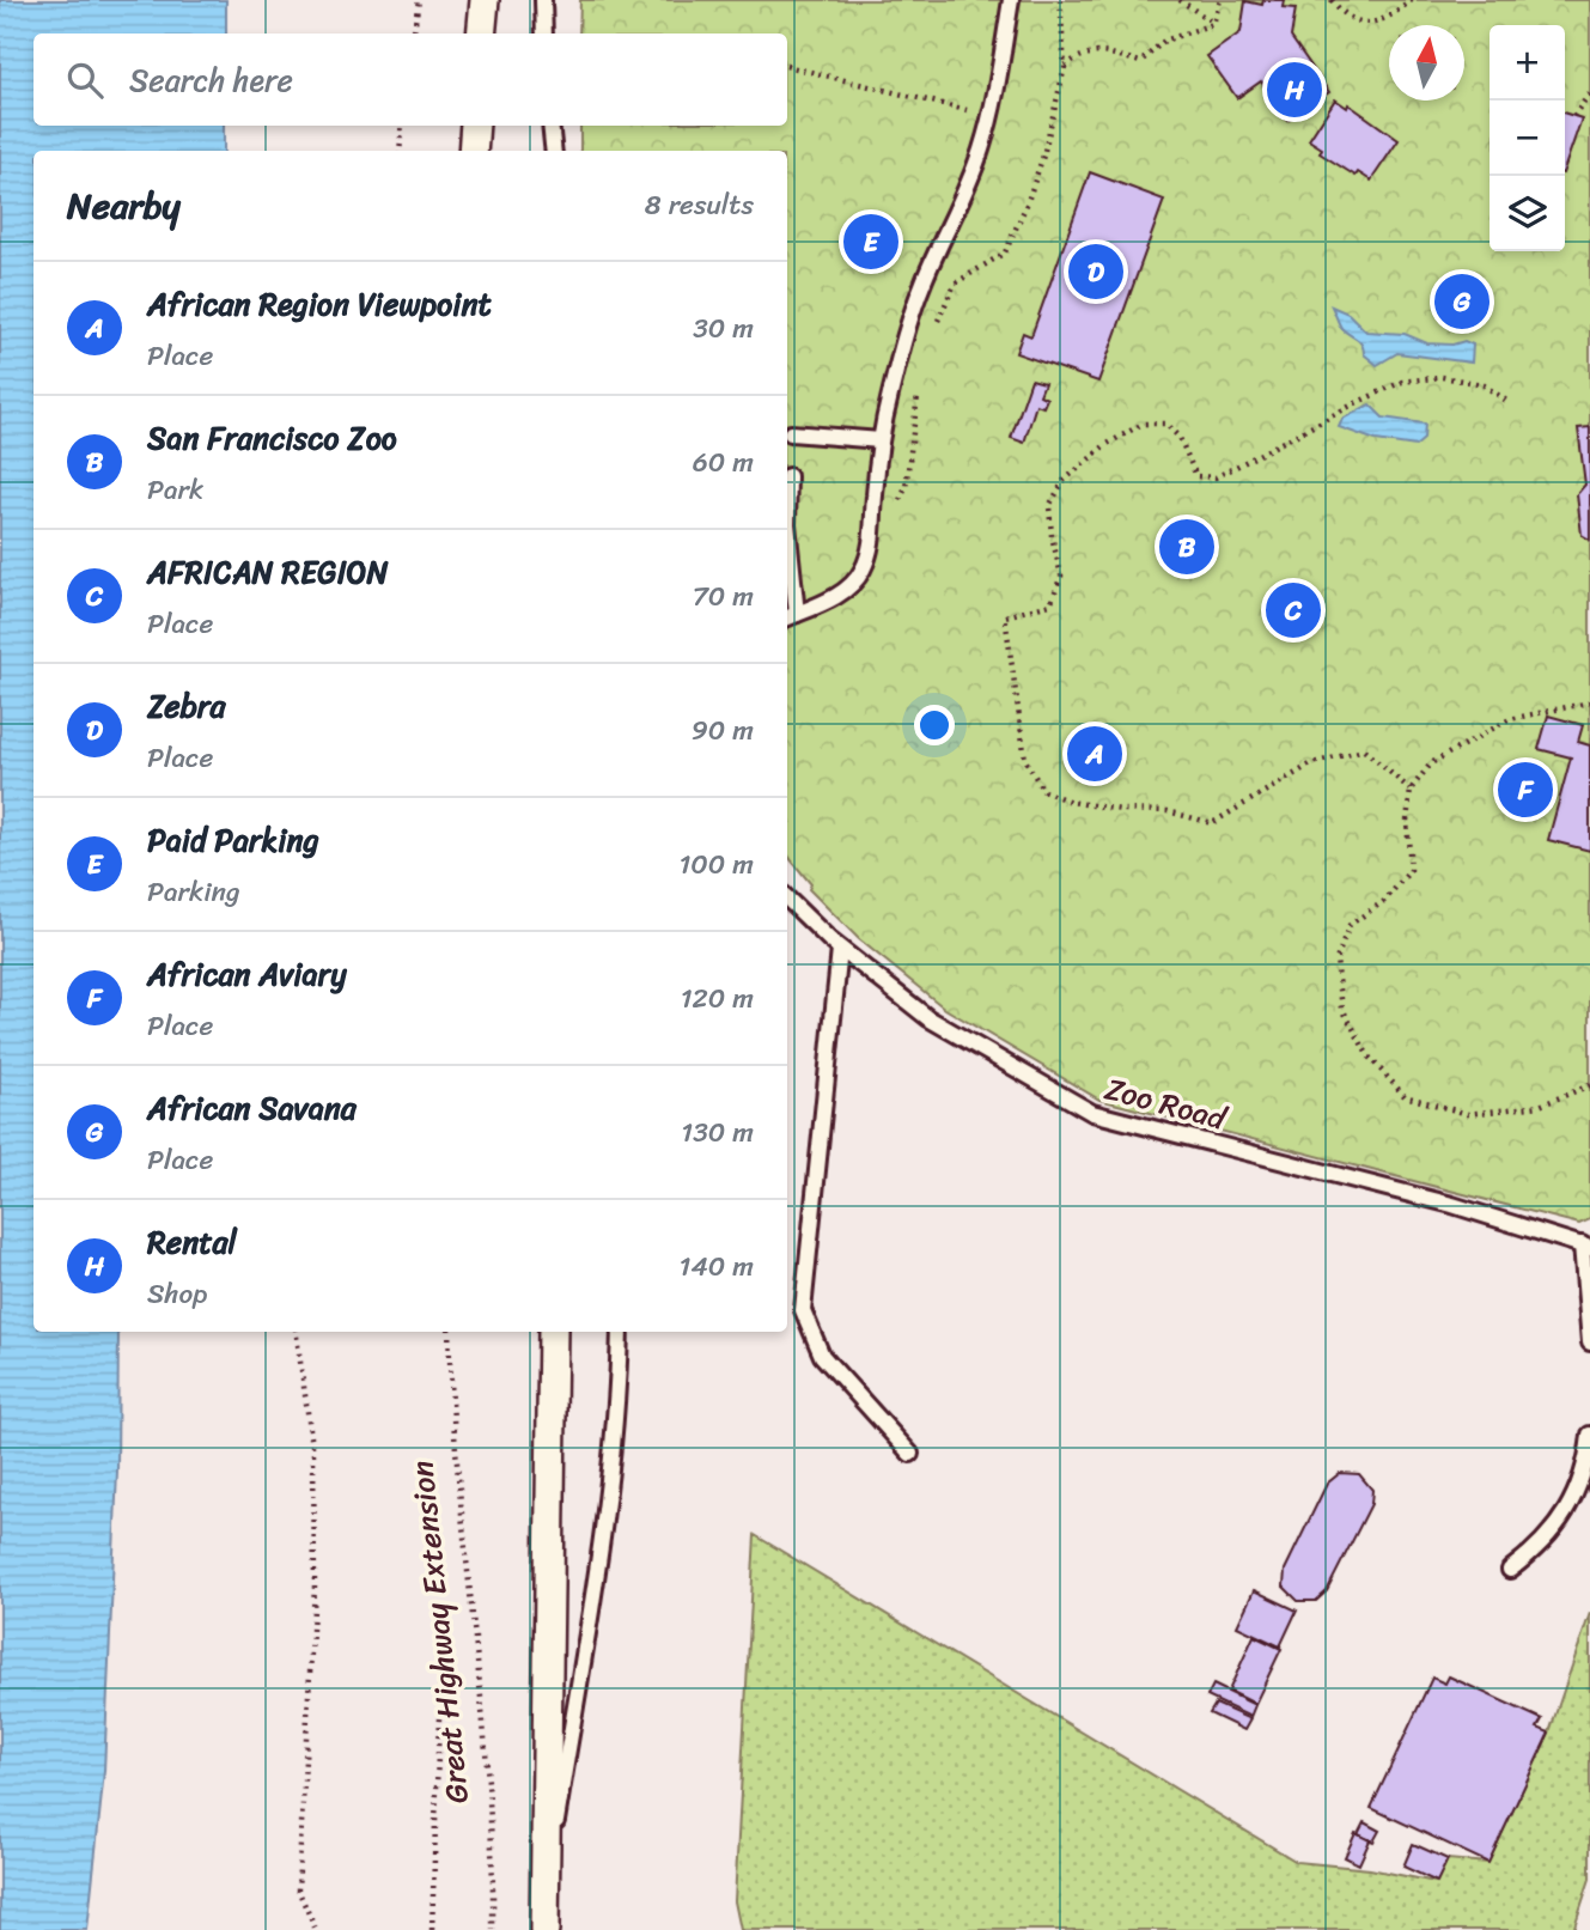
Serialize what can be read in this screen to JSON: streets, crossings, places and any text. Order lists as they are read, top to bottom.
{
  "streets": {
    "lane": ["Zoo Road"],
    "path": ["Great Highway Extension"]
  },
  "north": "top",
  "page": {
    "map_buttons": ["+", "−"],
    "search": "Search here",
    "pins": [
      "H",
      "E",
      "D",
      "G",
      "B",
      "C",
      "A",
      "F"
    ],
    "heading": ["Nearby", "8 results"],
    "list": [
      {
        "mark": "A",
        "name": "African Region Viewpoint",
        "note": "Place",
        "value": "30 m"
      },
      {
        "mark": "B",
        "name": "San Francisco Zoo",
        "note": "Park",
        "value": "60 m"
      },
      {
        "mark": "C",
        "name": "AFRICAN REGION",
        "note": "Place",
        "value": "70 m"
      },
      {
        "mark": "D",
        "name": "Zebra",
        "note": "Place",
        "value": "90 m"
      },
      {
        "mark": "E",
        "name": "Paid Parking",
        "note": "Parking",
        "value": "100 m"
      },
      {
        "mark": "F",
        "name": "African Aviary",
        "note": "Place",
        "value": "120 m"
      },
      {
        "mark": "G",
        "name": "African Savana",
        "note": "Place",
        "value": "130 m"
      },
      {
        "mark": "H",
        "name": "Rental",
        "note": "Shop",
        "value": "140 m"
      }
    ]
  }
}
